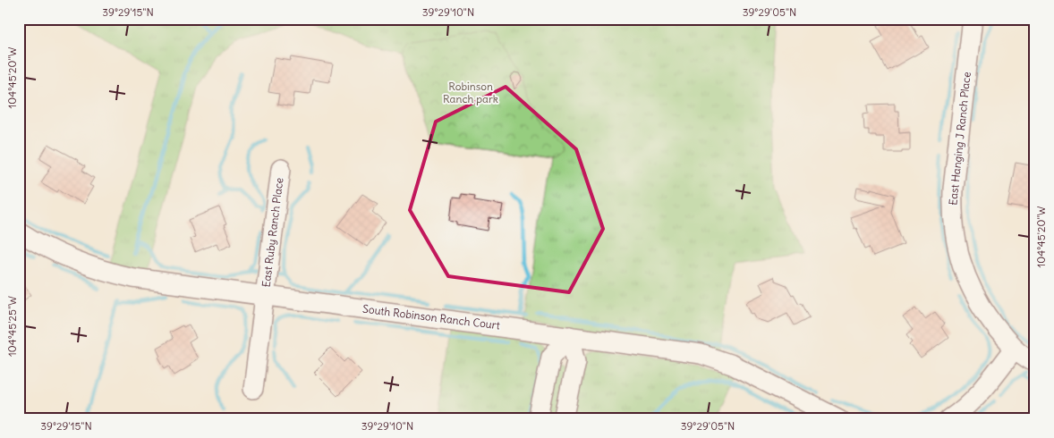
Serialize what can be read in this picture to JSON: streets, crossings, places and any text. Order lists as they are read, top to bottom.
{
  "streets": {
    "street": ["East Hanging J Ranch Place", "East Ruby Ranch Place", "South Robinson Ranch Court"]
  },
  "crossings": [
    ["East Ruby Ranch Place", "South Robinson Ranch Court"]
  ],
  "parks": ["Robinson Ranch park"],
  "coordinates": [
    "39°29'15\"N",
    "39°29'10\"N",
    "39°29'05\"N",
    "104°45'20\"W",
    "104°45'25\"W"
  ]
}
